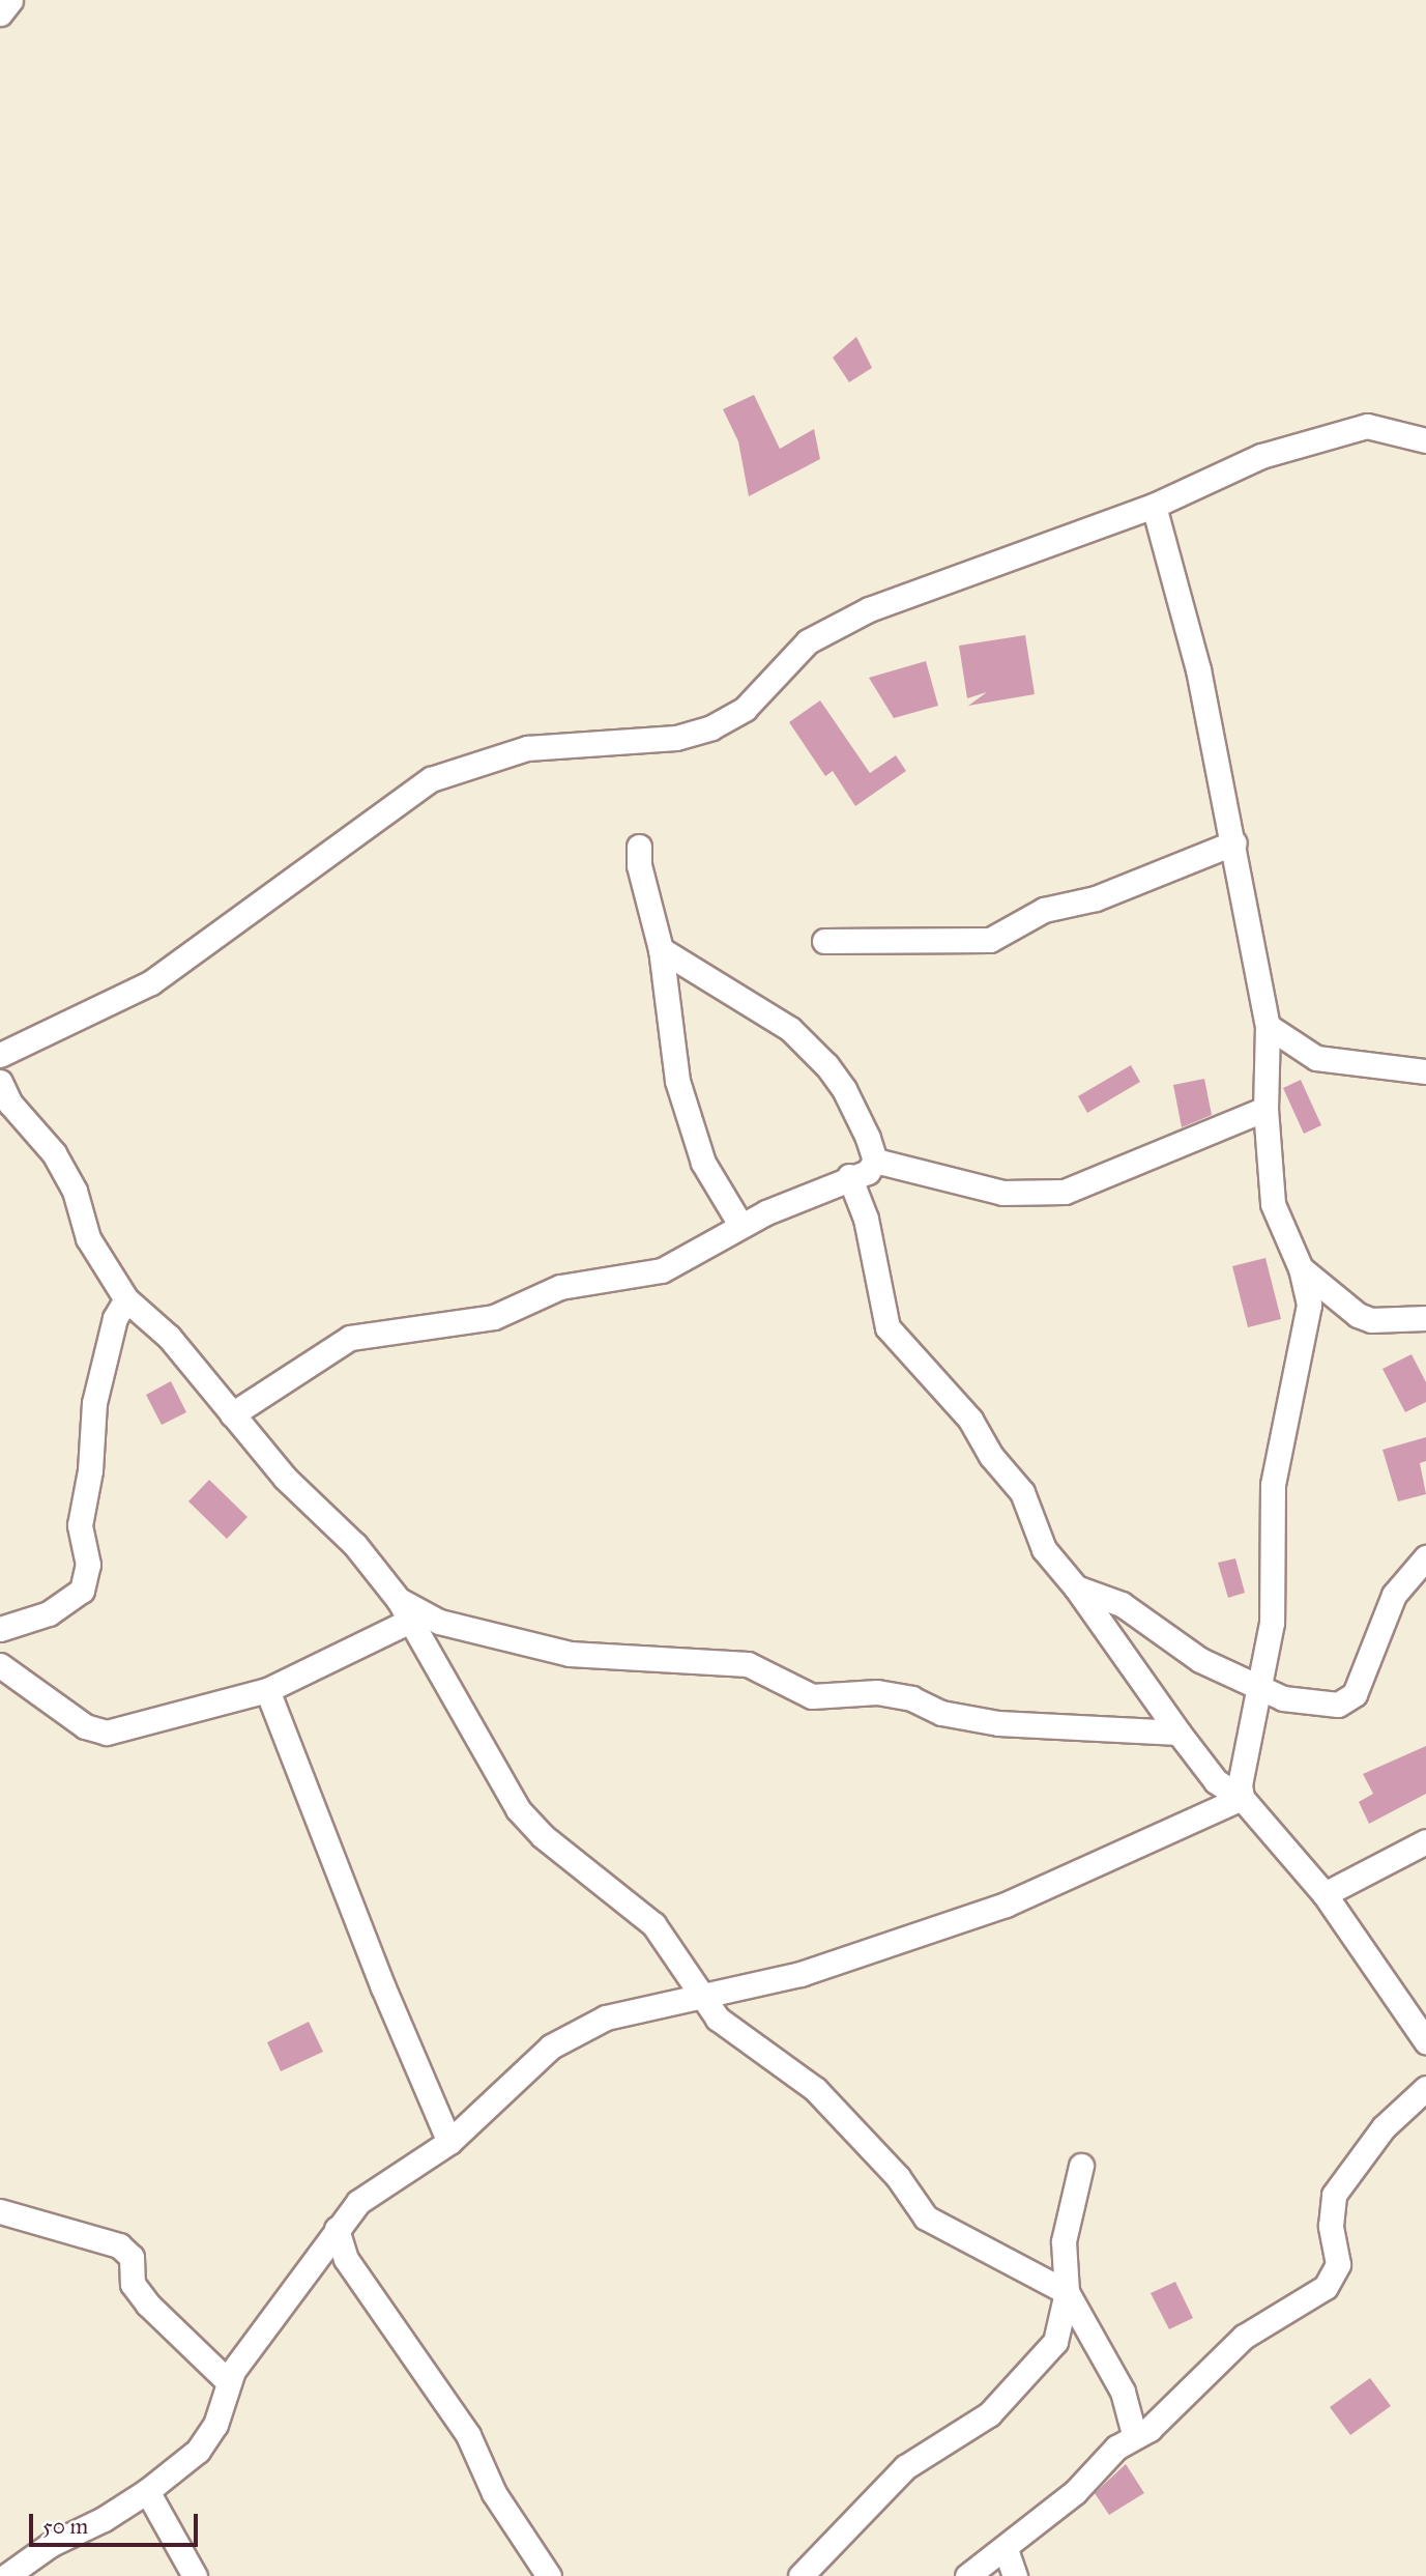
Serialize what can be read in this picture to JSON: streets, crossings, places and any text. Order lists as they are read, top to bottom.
{
  "scale_bar": "50 m"
}
